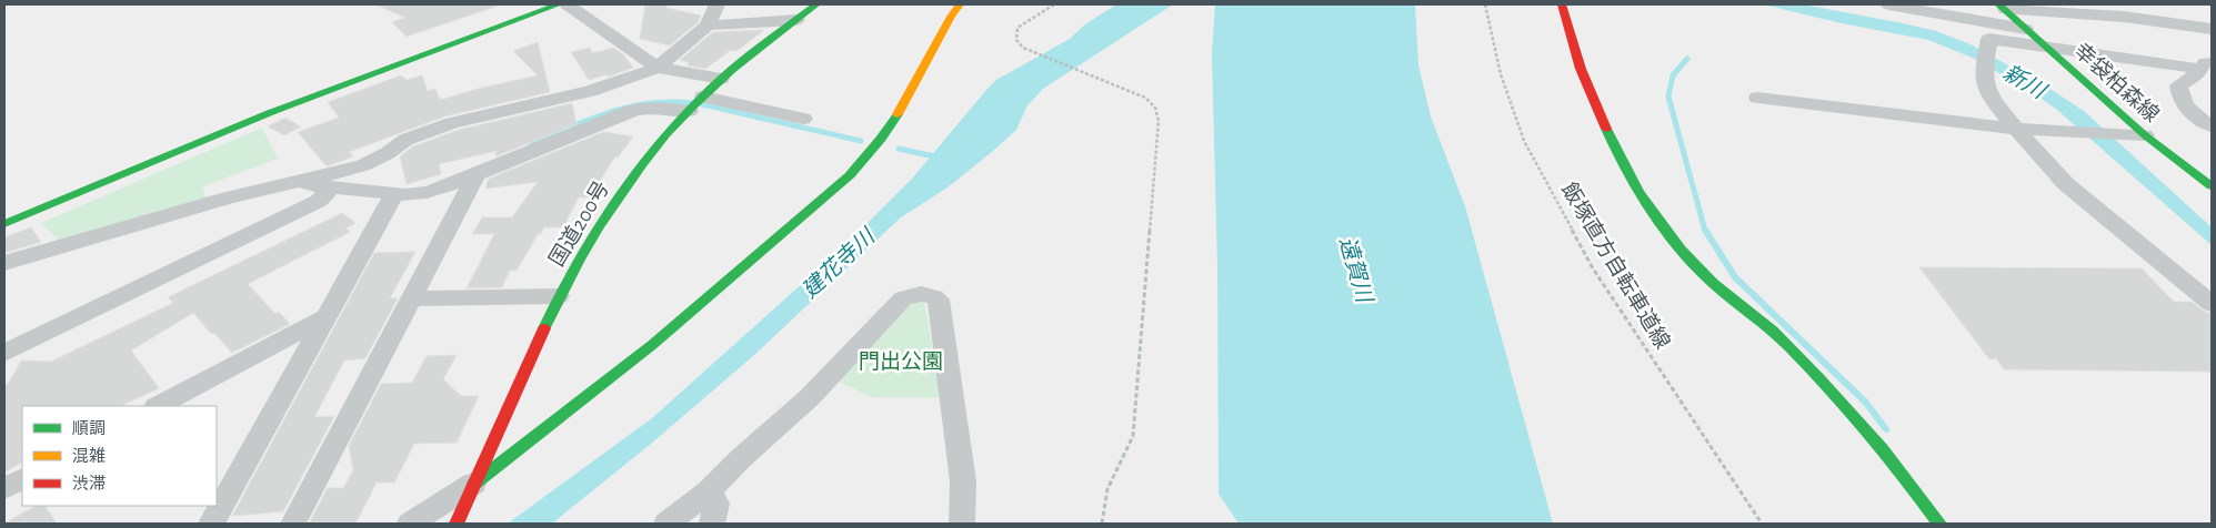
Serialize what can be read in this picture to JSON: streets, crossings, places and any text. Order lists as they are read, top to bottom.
{
  "streets": {
    "main road": ["幸袋柏森線", "国道200号"],
    "path": ["飯塚直方自転車道線"]
  },
  "water": ["新川", "建花寺川", "遠賀川"],
  "parks": ["門出公園"],
  "legend": ["順調", "混雑", "渋滞"]
}
